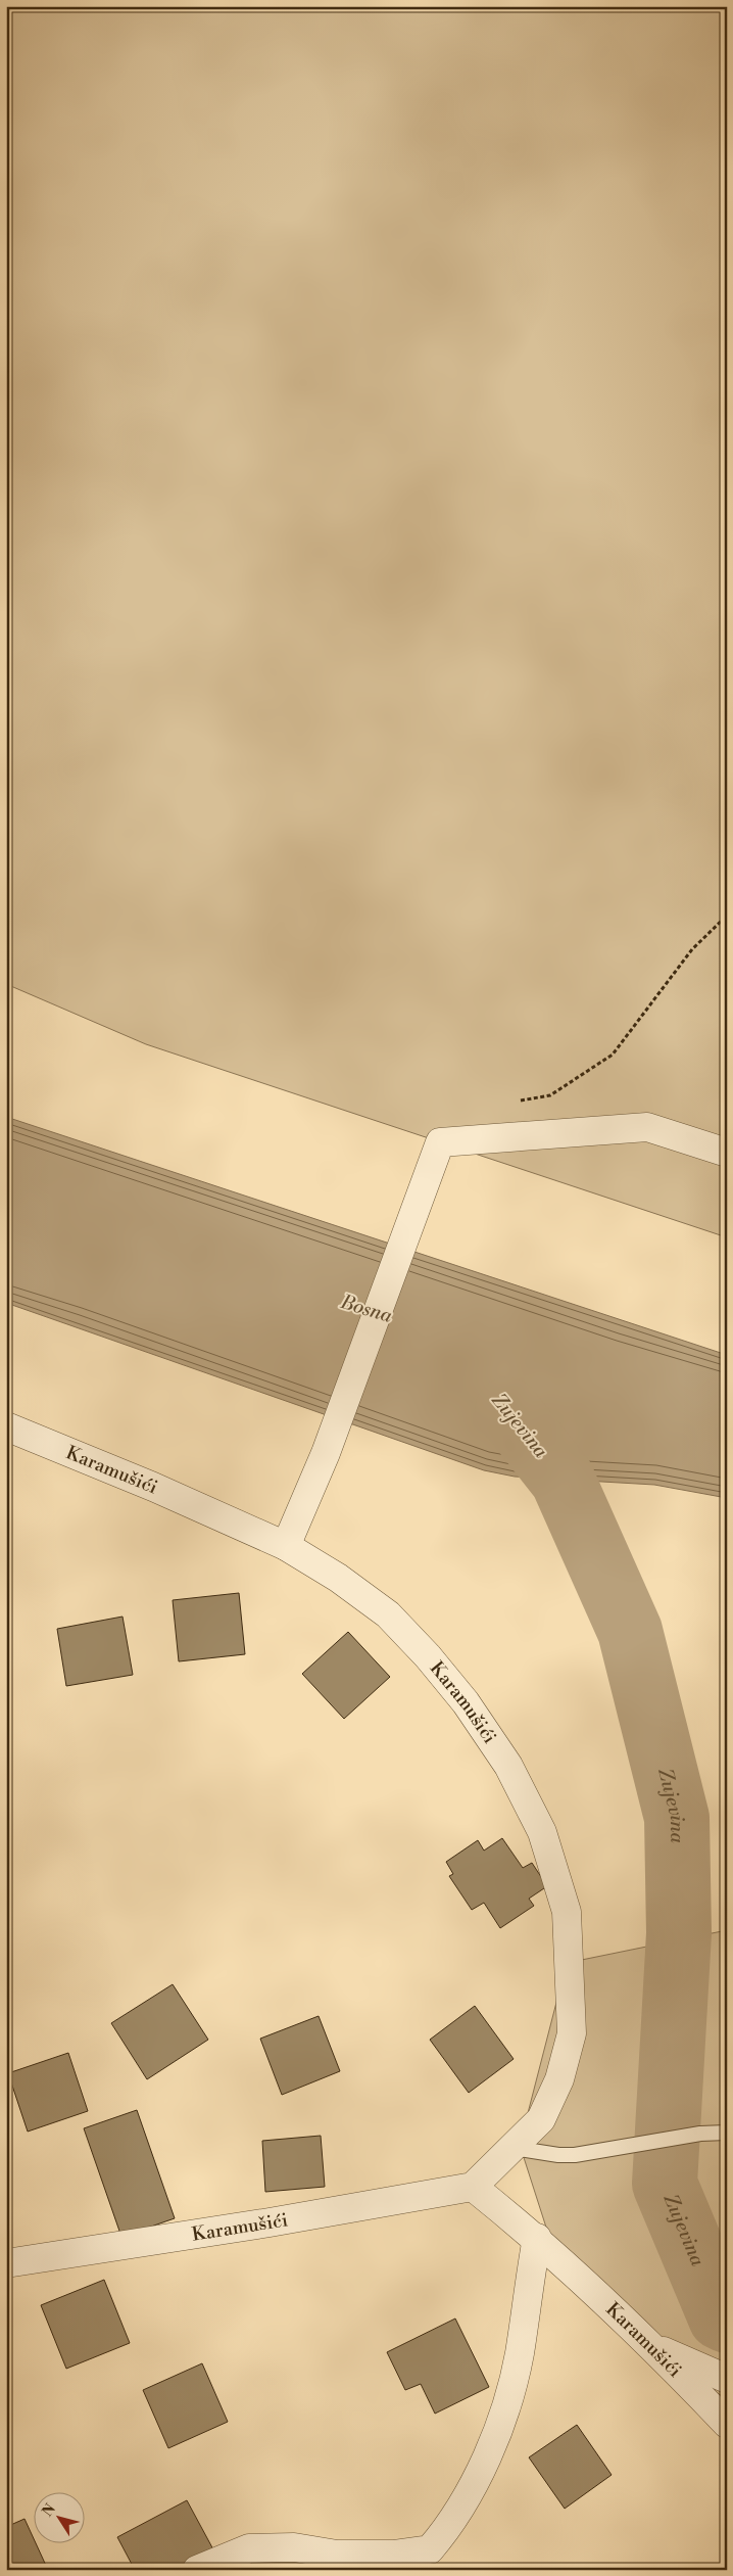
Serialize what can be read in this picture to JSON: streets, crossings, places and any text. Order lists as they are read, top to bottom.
{
  "streets": {
    "street": ["Karamušići"]
  },
  "water": ["Bosna", "Zujevina"],
  "north": "top left"
}
